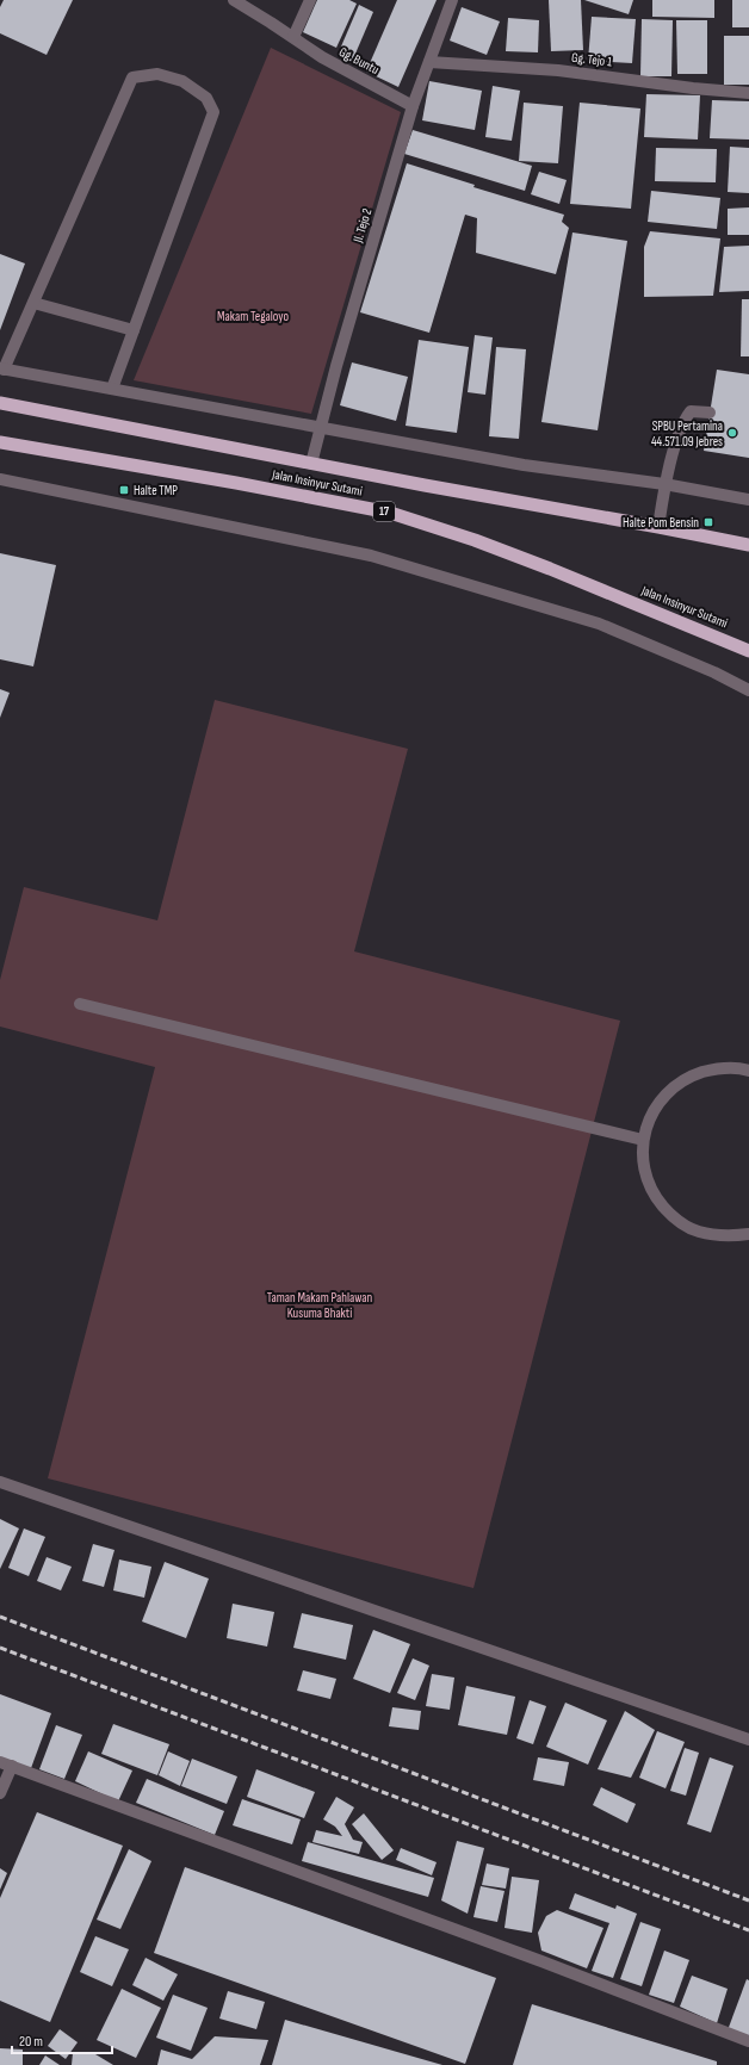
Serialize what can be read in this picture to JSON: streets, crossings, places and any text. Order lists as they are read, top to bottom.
{
  "streets": {
    "highway": ["Jalan Insinyur Sutami", "17"],
    "street": ["Gg. Tejo 1", "Gg. Buntu", "Jl. Tejo 2"]
  },
  "crossings": [
    ["Gg. Tejo 1", "Jl. Tejo 2"],
    ["Gg. Buntu", "Jl. Tejo 2"],
    ["Jl. Tejo 2", "Jalan Insinyur Sutami"]
  ],
  "parks": ["Makam Tegaloyo", "Taman Makam Pahlawan Kusuma Bhakti"],
  "places": {
    "other": ["SPBU Pertamina 44.571.09 Jebres"],
    "transit": ["Halte TMP", "Halte Pom Bensin"]
  },
  "scale_bar": "20 m"
}
